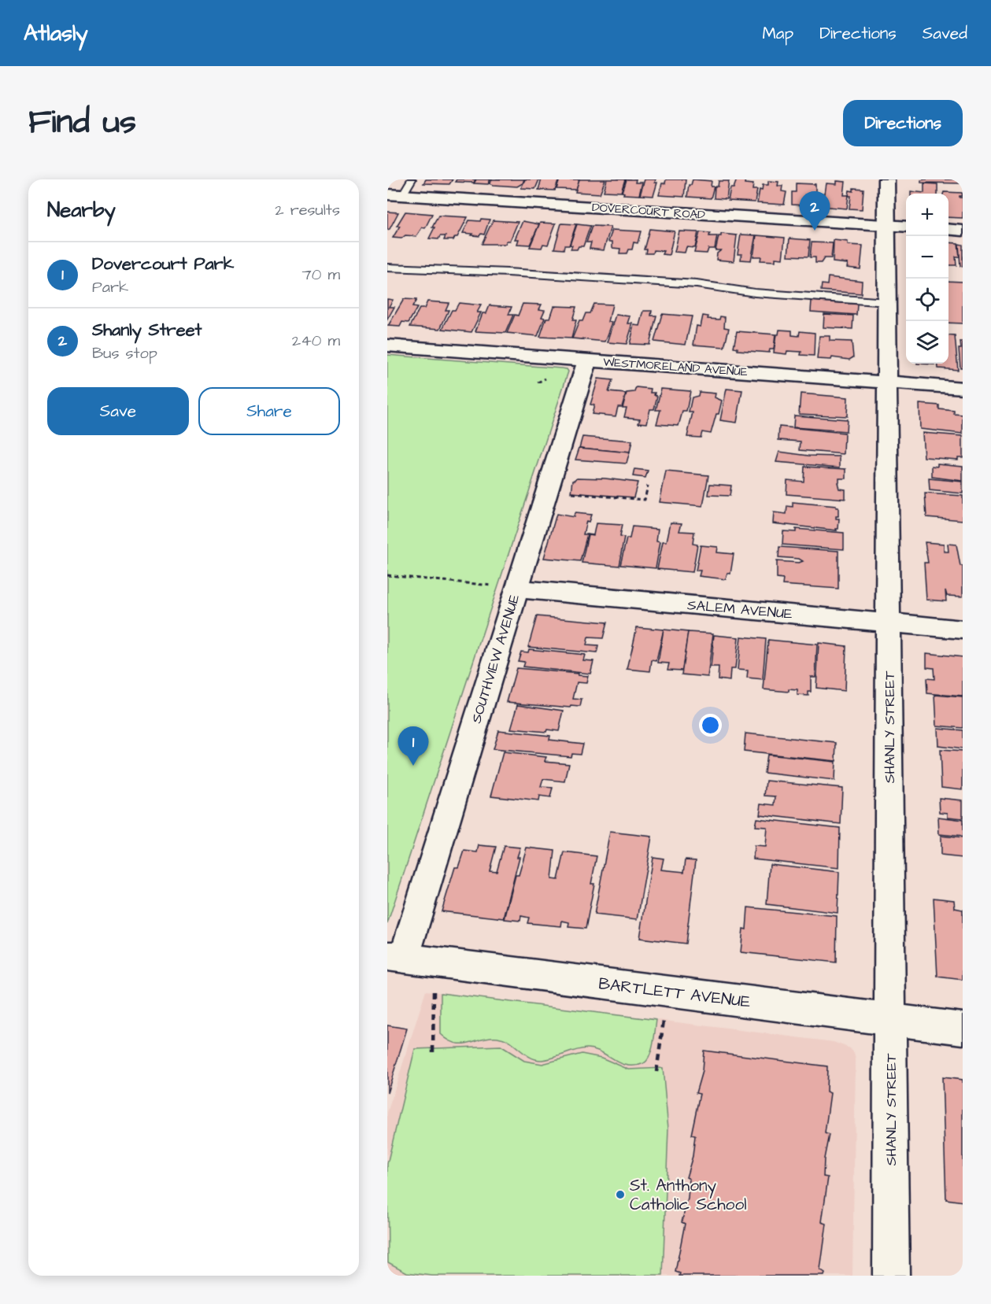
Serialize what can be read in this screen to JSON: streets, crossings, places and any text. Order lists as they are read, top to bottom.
{
  "streets": {
    "street": [
      "DOVERCOURT ROAD",
      "WESTMORELAND AVENUE",
      "SALEM AVENUE",
      "SOUTHVIEW AVENUE",
      "SHANLY STREET",
      "BARTLETT AVENUE"
    ]
  },
  "crossings": [
    ["DOVERCOURT ROAD", "SHANLY STREET"],
    ["WESTMORELAND AVENUE", "SOUTHVIEW AVENUE"],
    ["WESTMORELAND AVENUE", "SHANLY STREET"],
    ["SALEM AVENUE", "SOUTHVIEW AVENUE"],
    ["SALEM AVENUE", "SHANLY STREET"],
    ["SOUTHVIEW AVENUE", "BARTLETT AVENUE"],
    ["SHANLY STREET", "BARTLETT AVENUE"]
  ],
  "places": ["St. Anthony Catholic School"],
  "page": {
    "header": "Atlasly",
    "nav": ["Map", "Directions", "Saved"],
    "title": "Find us",
    "buttons": [
      "Directions",
      ["Save", "Share"]
    ],
    "heading": ["Nearby", "2 results"],
    "pins": ["2", "1"],
    "map_buttons": ["+", "−"],
    "list": [
      {
        "mark": "1",
        "name": "Dovercourt Park",
        "note": "Park",
        "value": "70 m"
      },
      {
        "mark": "2",
        "name": "Shanly Street",
        "note": "Bus stop",
        "value": "240 m"
      }
    ]
  }
}
